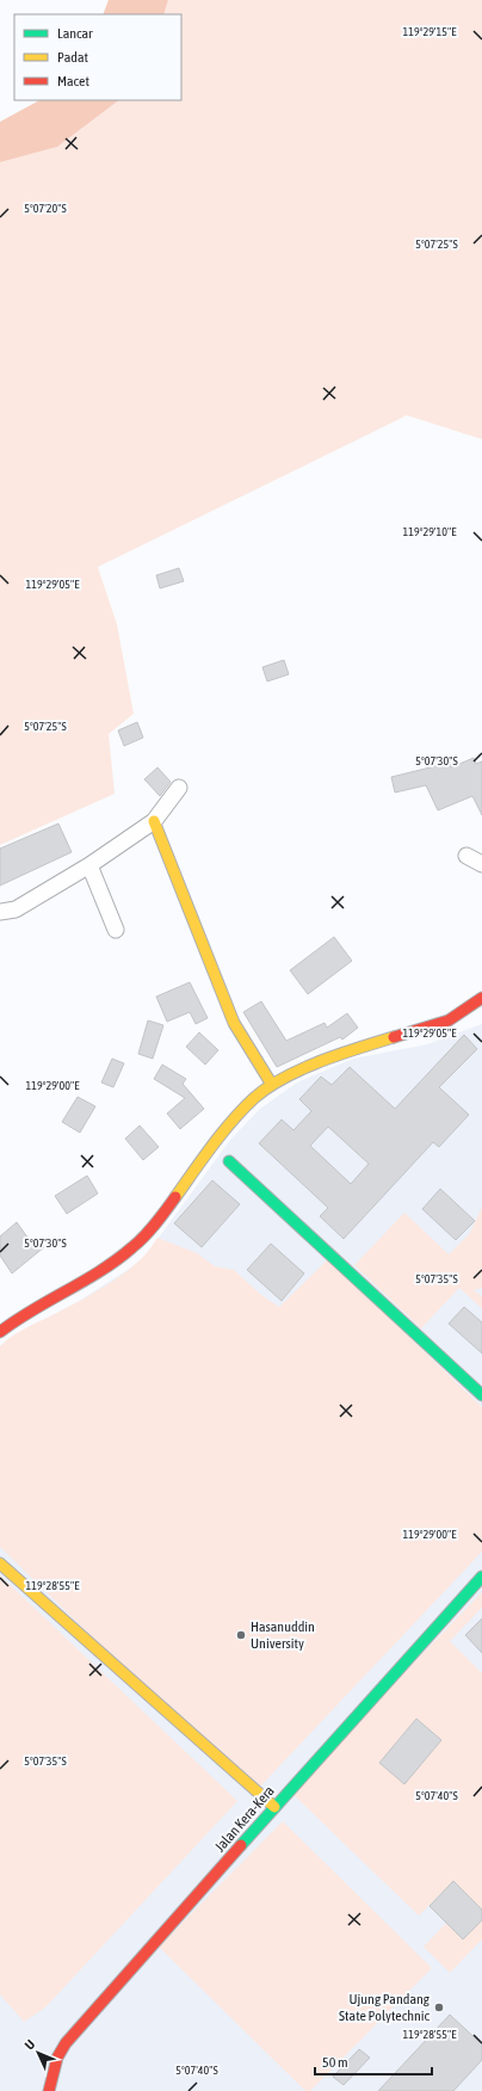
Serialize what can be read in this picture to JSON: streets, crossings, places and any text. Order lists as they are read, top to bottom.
{
  "streets": {
    "street": ["Jalan Kera-Kera"]
  },
  "places": ["Hasanuddin University", "Ujung Pandang State Polytechnic"],
  "legend": ["Lancar", "Padat", "Macet"],
  "scale_bar": "50 m",
  "north": "top left",
  "coordinates": [
    "119°29'15\"E",
    "5°07'20\"S",
    "5°07'25\"S",
    "119°29'10\"E",
    "119°29'05\"E",
    "5°07'30\"S",
    "119°29'00\"E",
    "5°07'35\"S",
    "119°28'55\"E",
    "5°07'40\"S"
  ]
}
